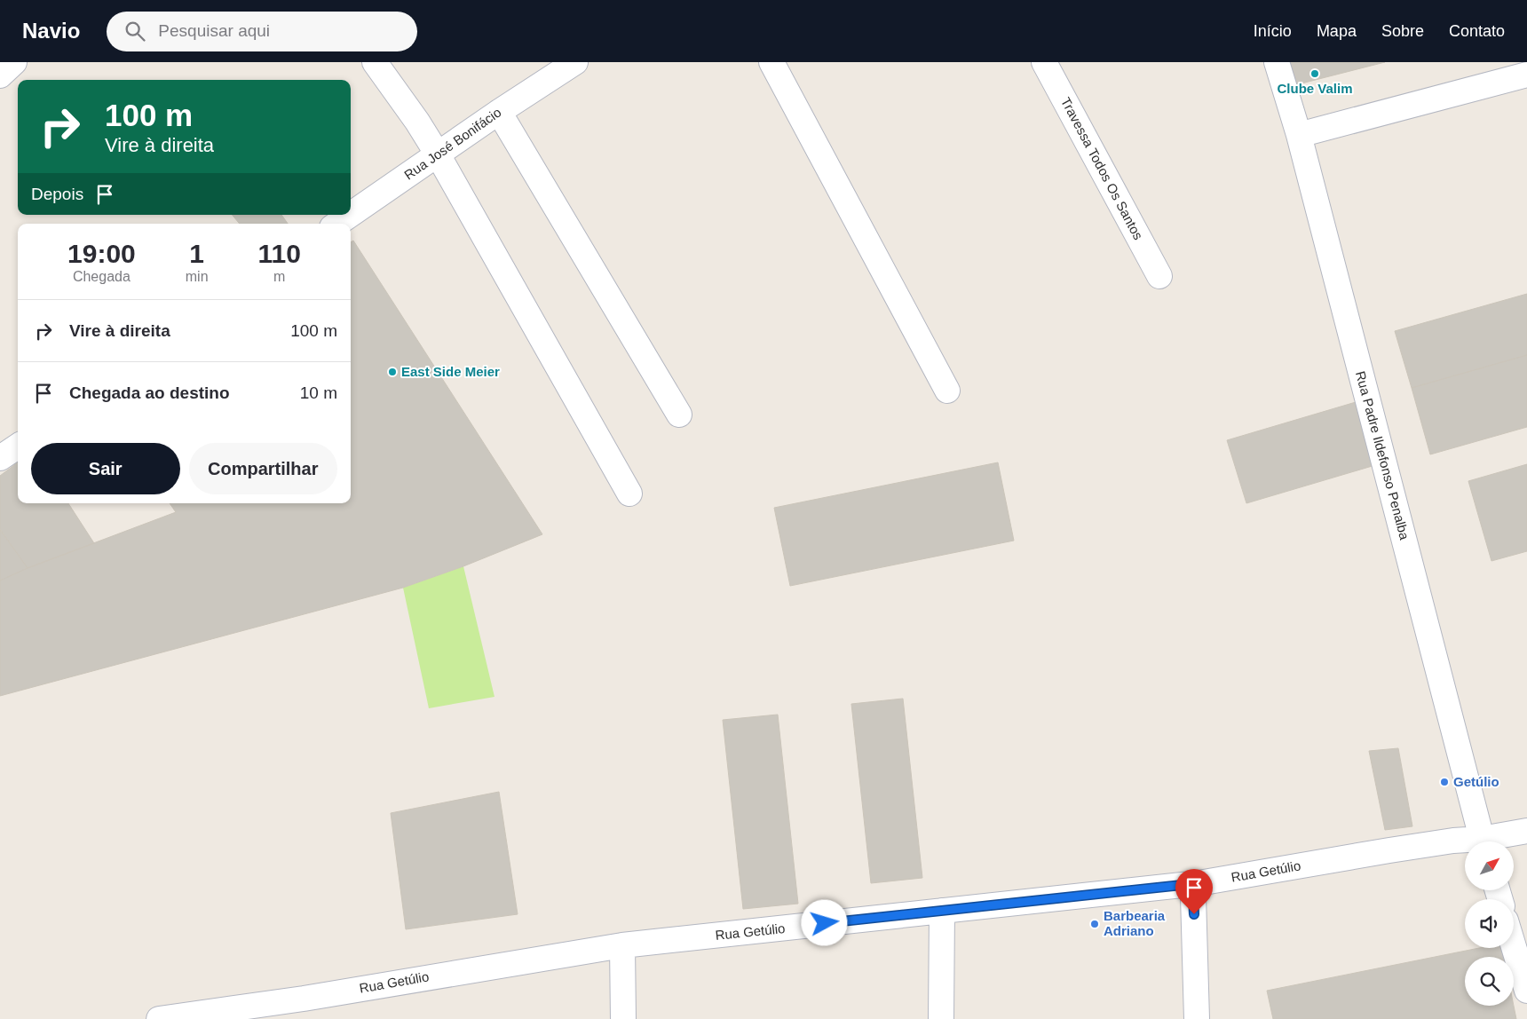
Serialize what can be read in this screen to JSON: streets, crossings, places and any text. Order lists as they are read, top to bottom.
{
  "streets": {
    "street": [
      "Rua José Bonifácio",
      "Travessa Todos Os Santos",
      "Rua Padre Ildefonso Penalba",
      "Rua Getúlio"
    ]
  },
  "places": [
    "Clube Valim",
    "East Side Meier",
    "Getúlio",
    "Barbearia Adriano"
  ],
  "north": "top right",
  "page": {
    "header": "Navio",
    "search": "Pesquisar aqui",
    "nav": [
      "Início",
      "Mapa",
      "Sobre",
      "Contato"
    ],
    "turn": ["100 m", "Vire à direita"],
    "then": "Depois",
    "eta": [
      "19:00",
      "Chegada",
      "1",
      "min",
      "110",
      "m"
    ],
    "list": [
      {
        "name": "Vire à direita",
        "value": "100 m"
      },
      {
        "name": "Chegada ao destino",
        "value": "10 m"
      }
    ],
    "buttons": ["Sair", "Compartilhar"]
  }
}
